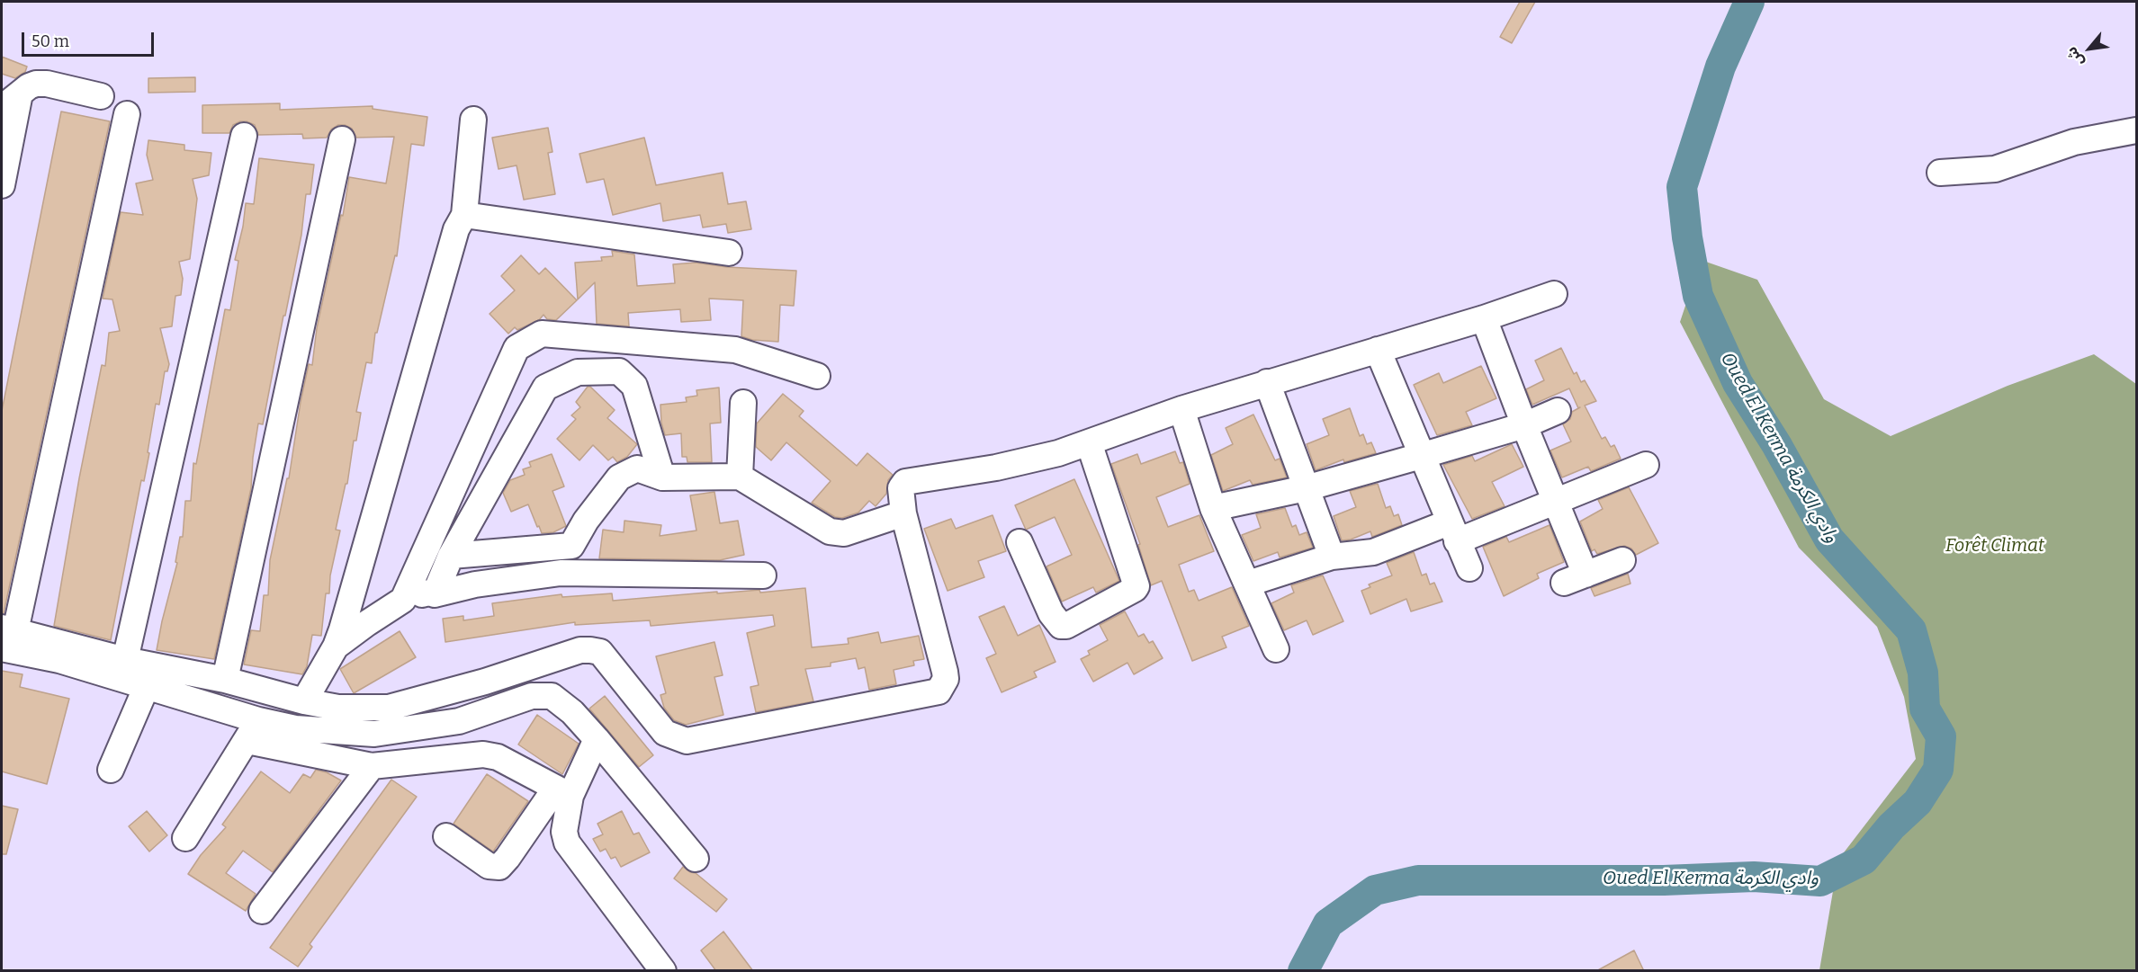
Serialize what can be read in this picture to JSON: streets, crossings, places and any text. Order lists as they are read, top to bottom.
{
  "water": ["Oued El Kerma وادي الكرمة"],
  "parks": ["Forêt Climat"],
  "scale_bar": "50 m",
  "north": "bottom left"
}
